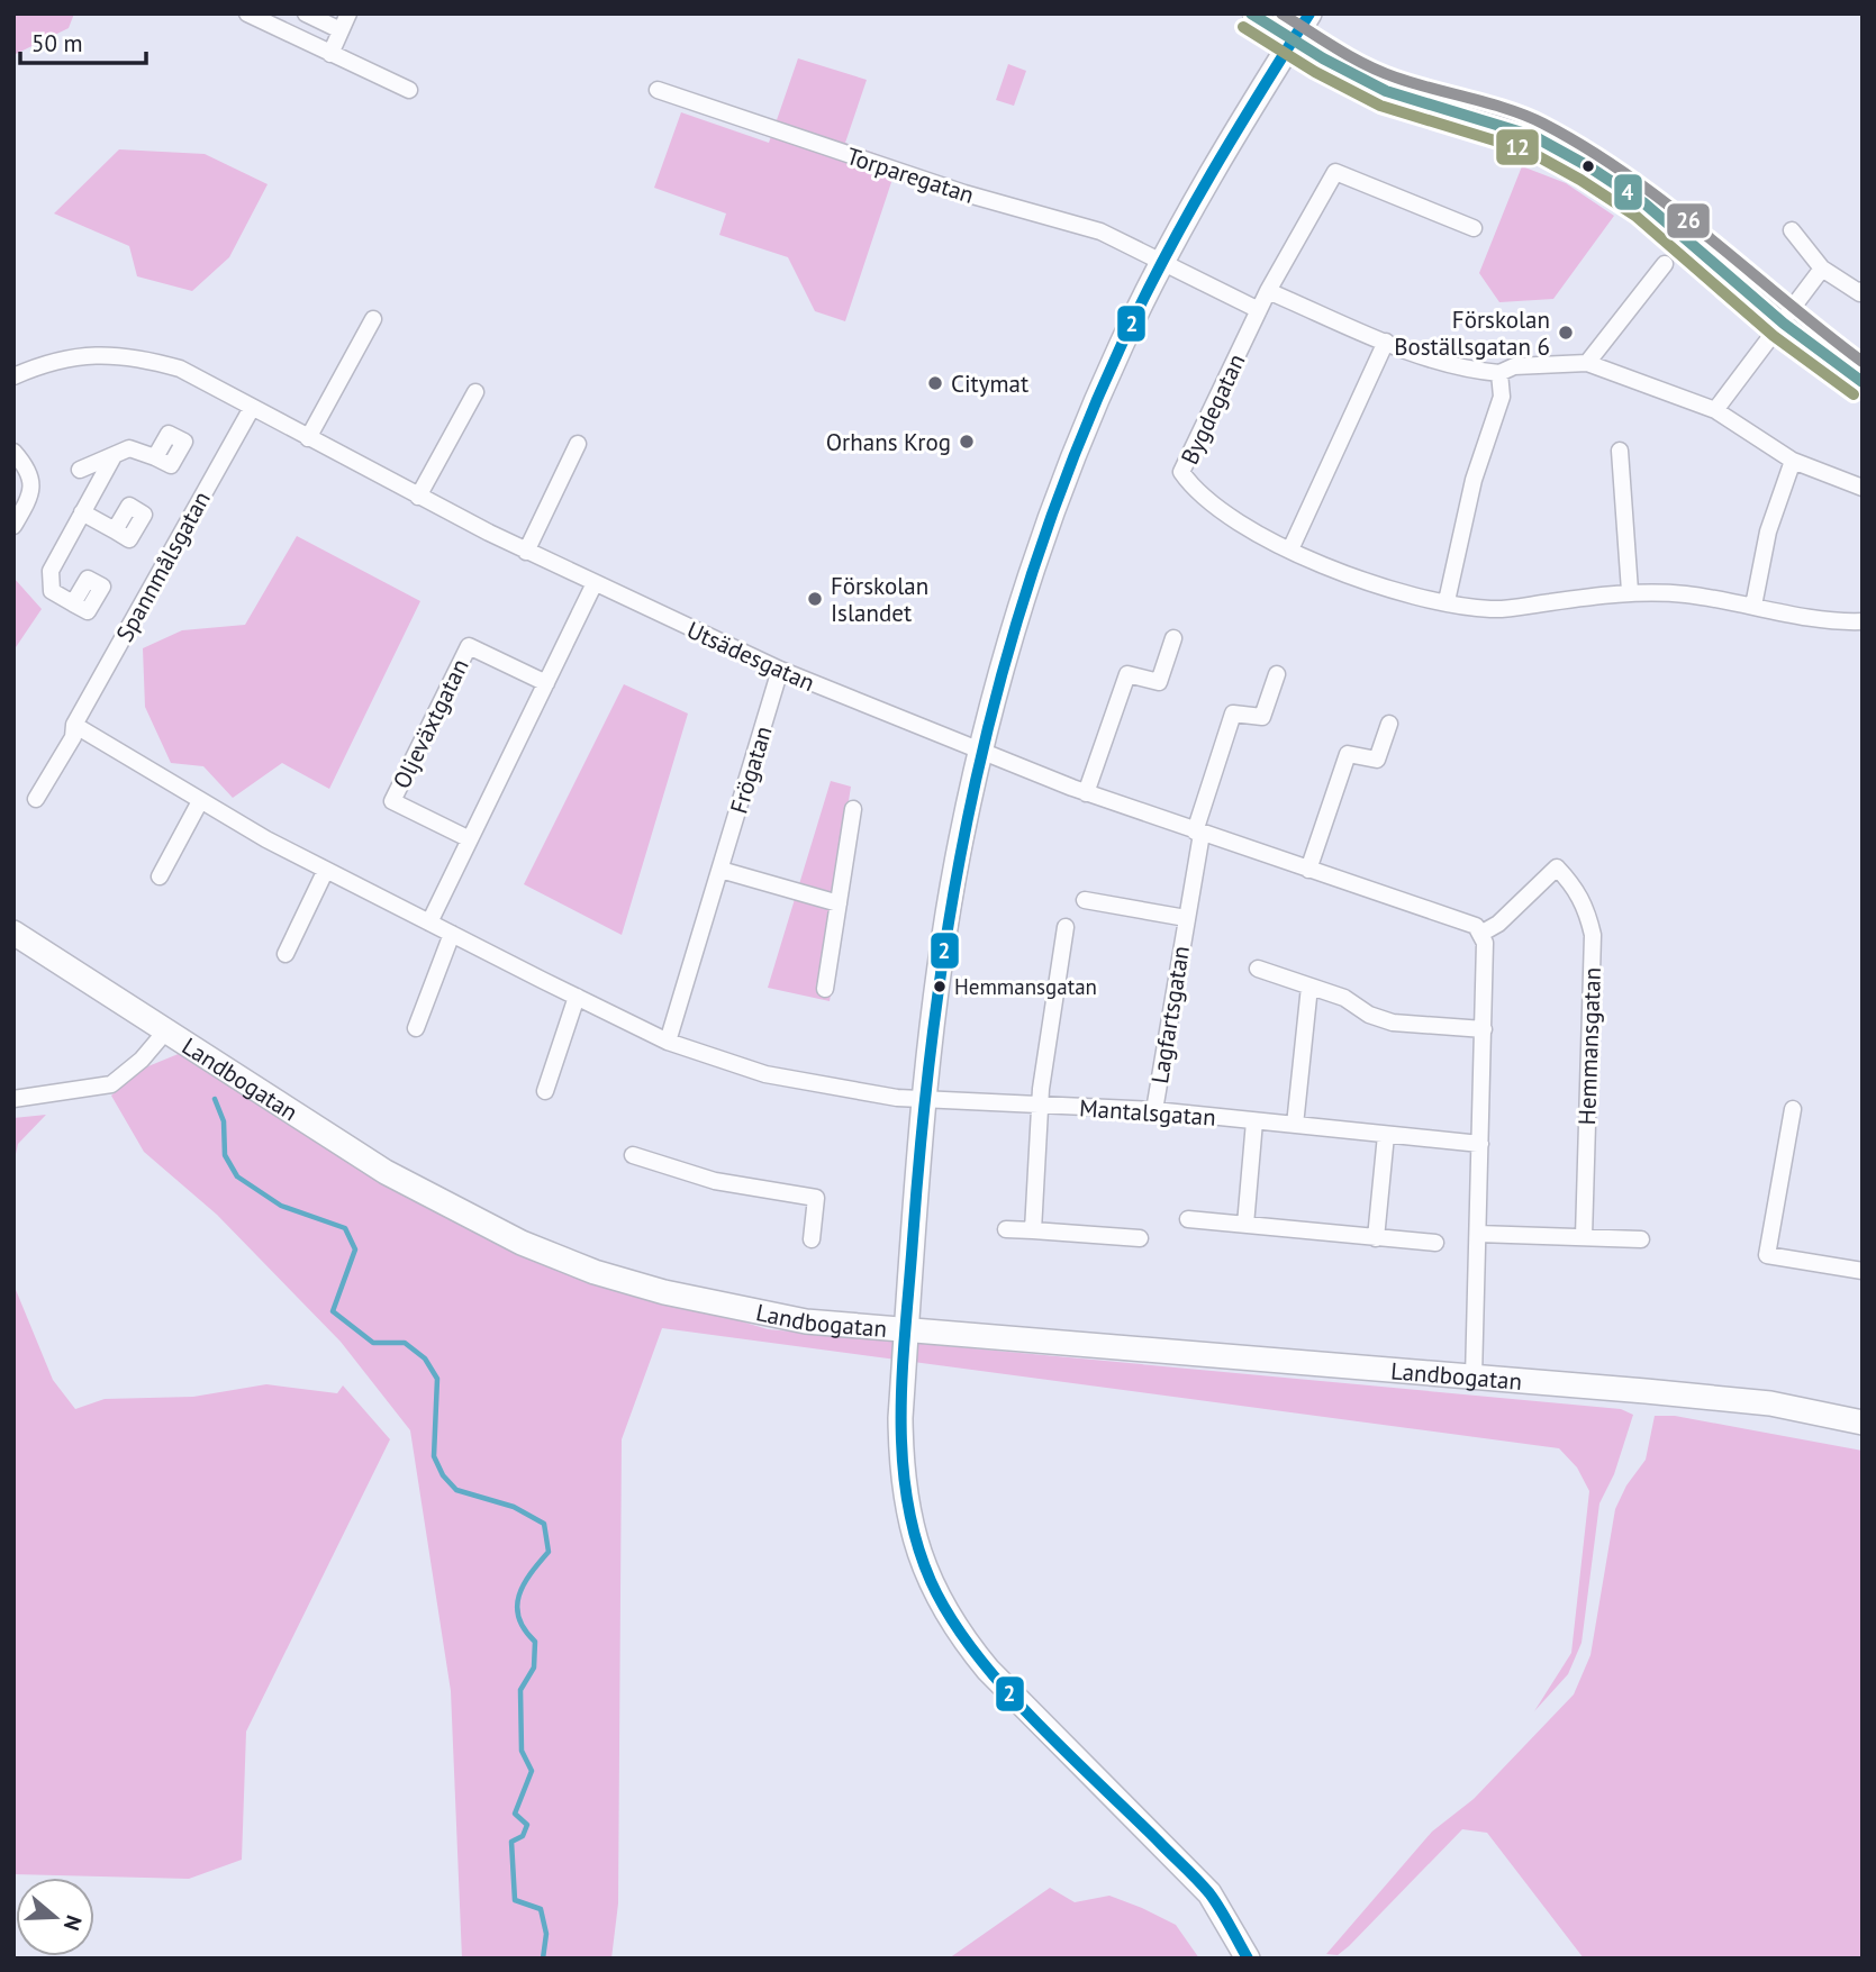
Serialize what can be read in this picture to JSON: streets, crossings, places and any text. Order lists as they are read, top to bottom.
{
  "streets": {
    "street": [
      "Torparegatan",
      "Bygdegatan",
      "Spannmålsgatan",
      "Utsädesgatan",
      "Oljeväxtgatan",
      "Frögatan",
      "Lagfartsgatan",
      "Hemmansgatan",
      "Landbogatan",
      "Mantalsgatan"
    ]
  },
  "crossings": [
    ["Spannmålsgatan", "Utsädesgatan"],
    ["Utsädesgatan", "Frögatan"],
    ["Lagfartsgatan", "Mantalsgatan"]
  ],
  "places": [
    "Förskolan Boställsgatan 6",
    "Citymat",
    "Orhans Krog",
    "Förskolan Islandet",
    "Hemmansgatan"
  ],
  "lines": [
    "transit line 2",
    "transit line 4",
    "transit line 26",
    "transit line 12"
  ],
  "scale_bar": "50 m",
  "north": "right"
}
